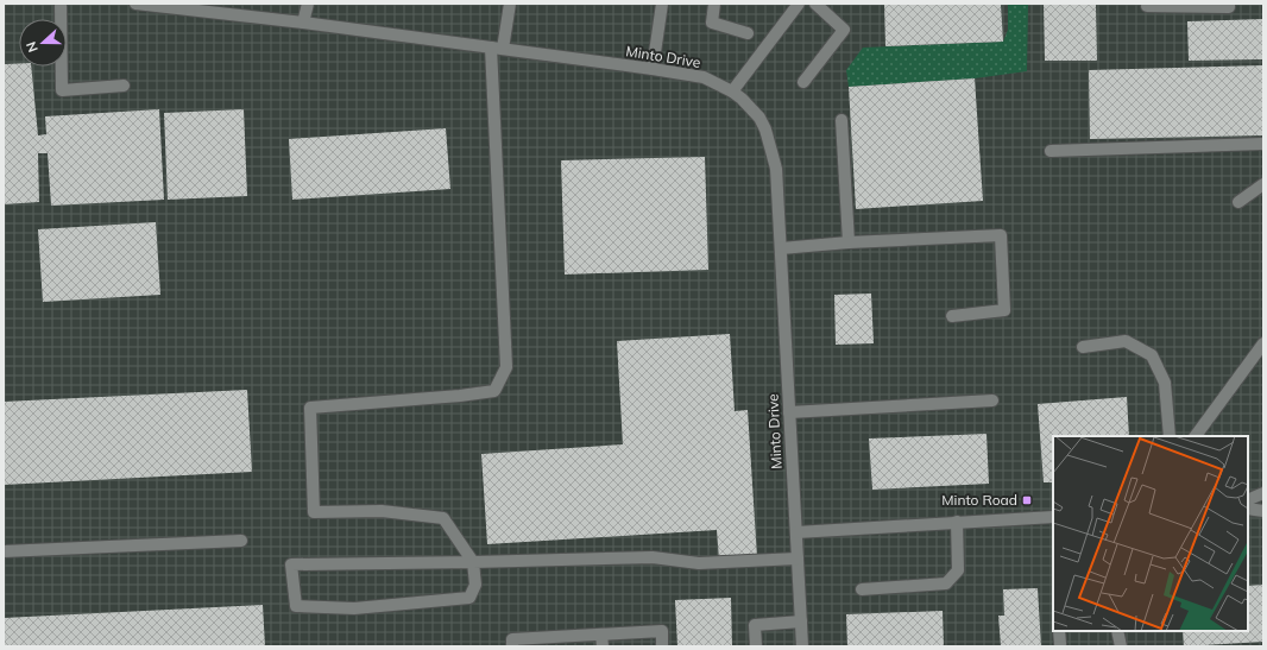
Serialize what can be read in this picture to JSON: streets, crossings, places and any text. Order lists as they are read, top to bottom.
{
  "streets": {
    "street": ["Minto Drive"]
  },
  "places": {
    "transit": ["Minto Road"]
  },
  "north": "left"
}
